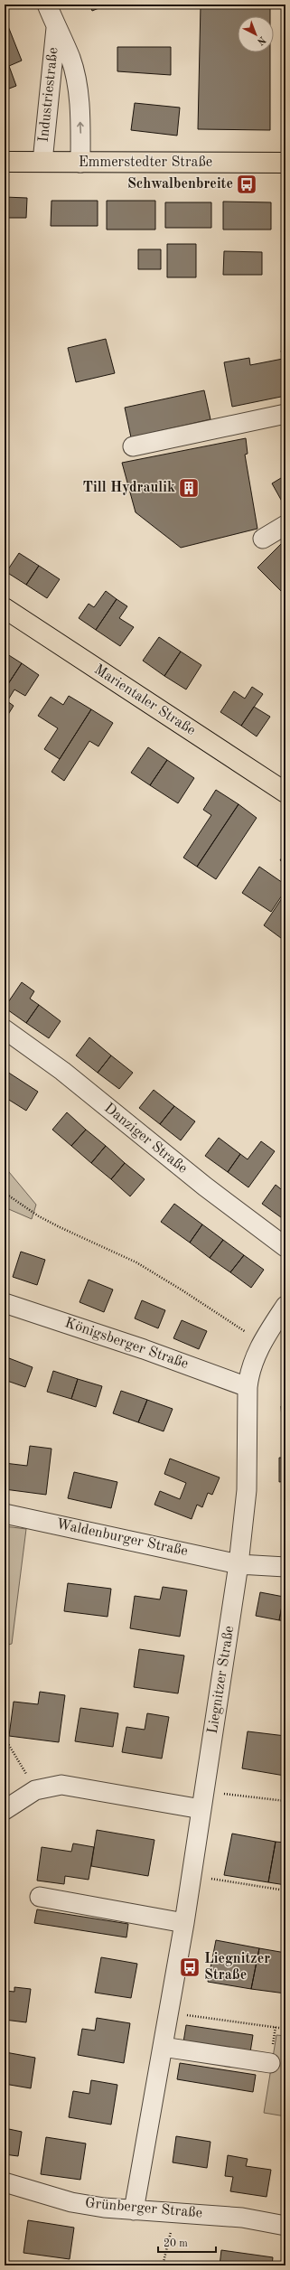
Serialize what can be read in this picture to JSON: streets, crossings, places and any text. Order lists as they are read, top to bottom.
{
  "streets": {
    "main road": ["Emmerstedter Straße", "Marientaler Straße"],
    "street": [
      "Industriestraße",
      "Danziger Straße",
      "Königsberger Straße",
      "Waldenburger Straße",
      "Liegnitzer Straße",
      "Grünberger Straße"
    ]
  },
  "crossings": [
    ["Industriestraße", "Emmerstedter Straße"],
    ["Königsberger Straße", "Liegnitzer Straße"],
    ["Waldenburger Straße", "Liegnitzer Straße"],
    ["Liegnitzer Straße", "Grünberger Straße"]
  ],
  "places": {
    "bus stop": ["Schwalbenbreite", "Liegnitzer Straße"],
    "building": ["Till Hydraulik"]
  },
  "scale_bar": "20 m",
  "north": "bottom right"
}
